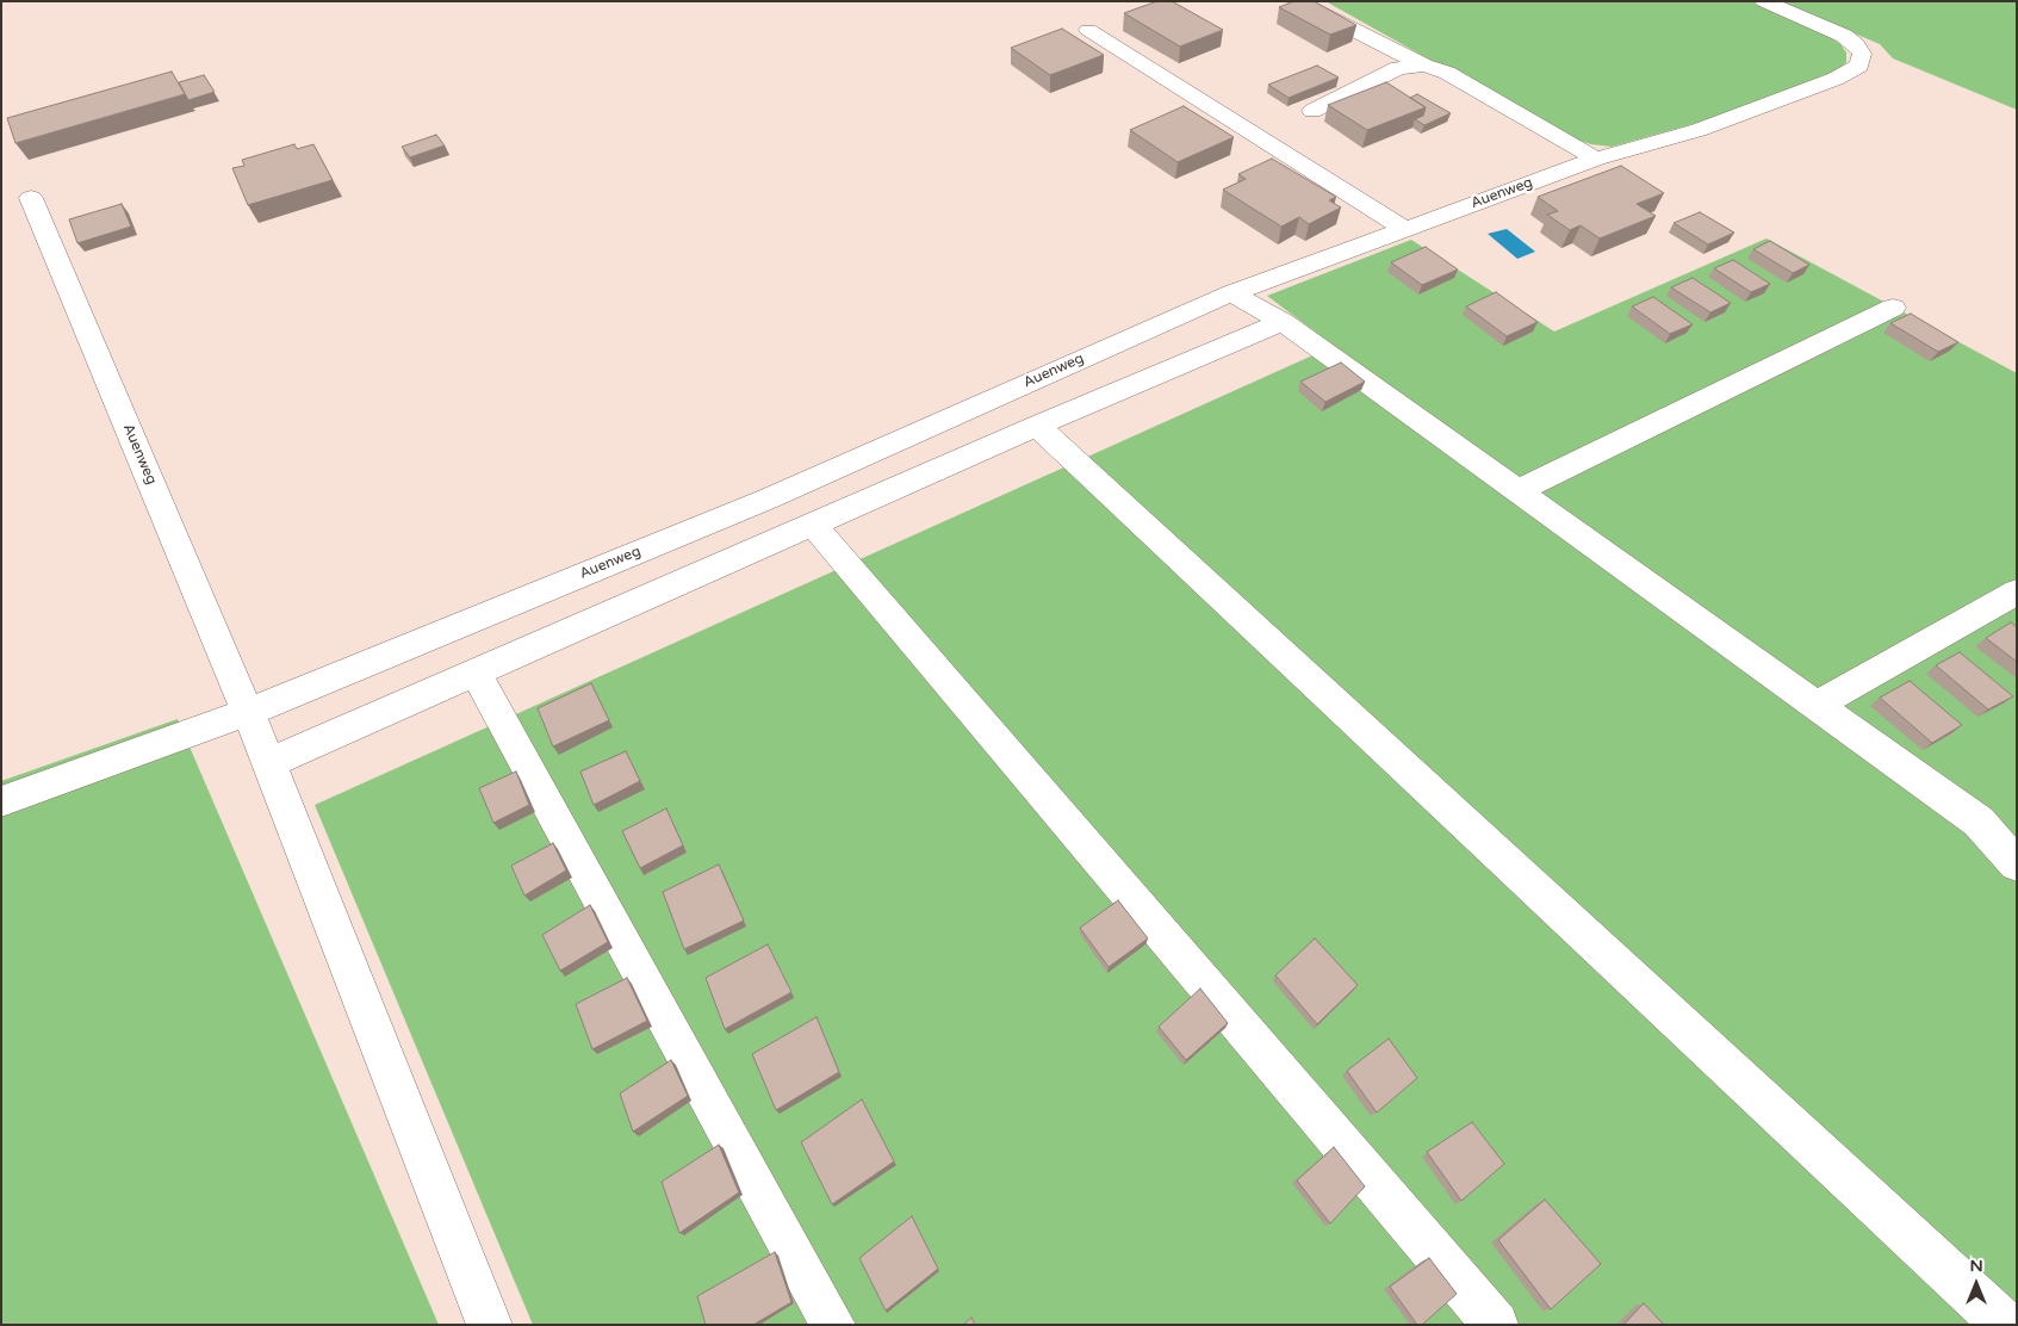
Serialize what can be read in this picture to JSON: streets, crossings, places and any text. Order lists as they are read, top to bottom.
{
  "streets": {
    "street": ["Auenweg"]
  },
  "north": "top"
}
